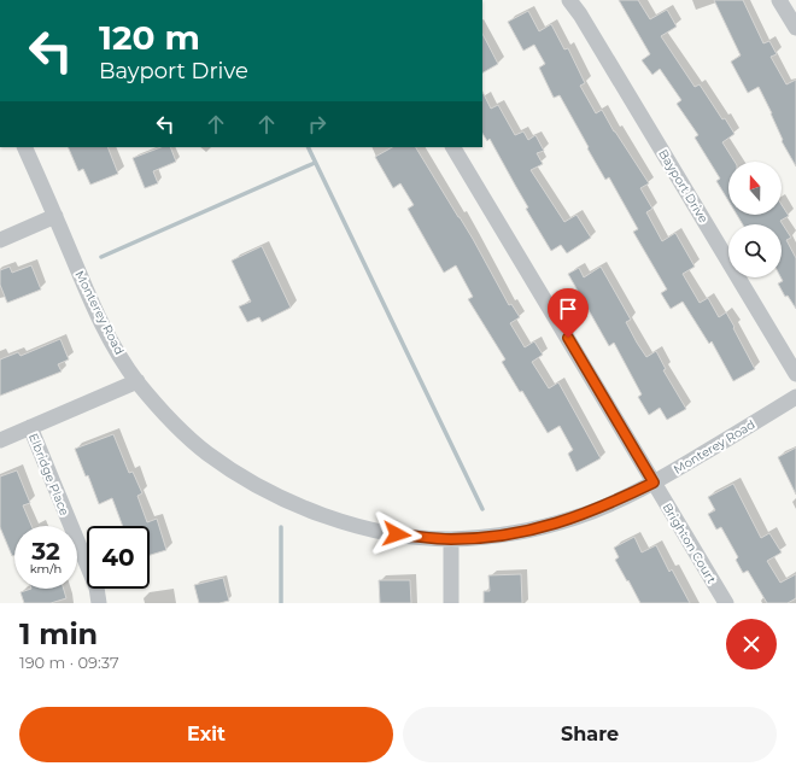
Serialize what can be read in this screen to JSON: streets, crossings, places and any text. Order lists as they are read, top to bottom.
{
  "streets": {
    "street": [
      "Bayport Drive",
      "Monterey Road",
      "Elbridge Place",
      "Brighton Court"
    ]
  },
  "crossings": [
    ["Monterey Road", "Brighton Court"]
  ],
  "north": "top",
  "page": {
    "turn": ["120 m", "Bayport Drive"],
    "speed": "32 km/h",
    "limit": "40",
    "heading": ["1 min", "190 m · 09:37"],
    "buttons": ["Exit", "Share"]
  }
}
